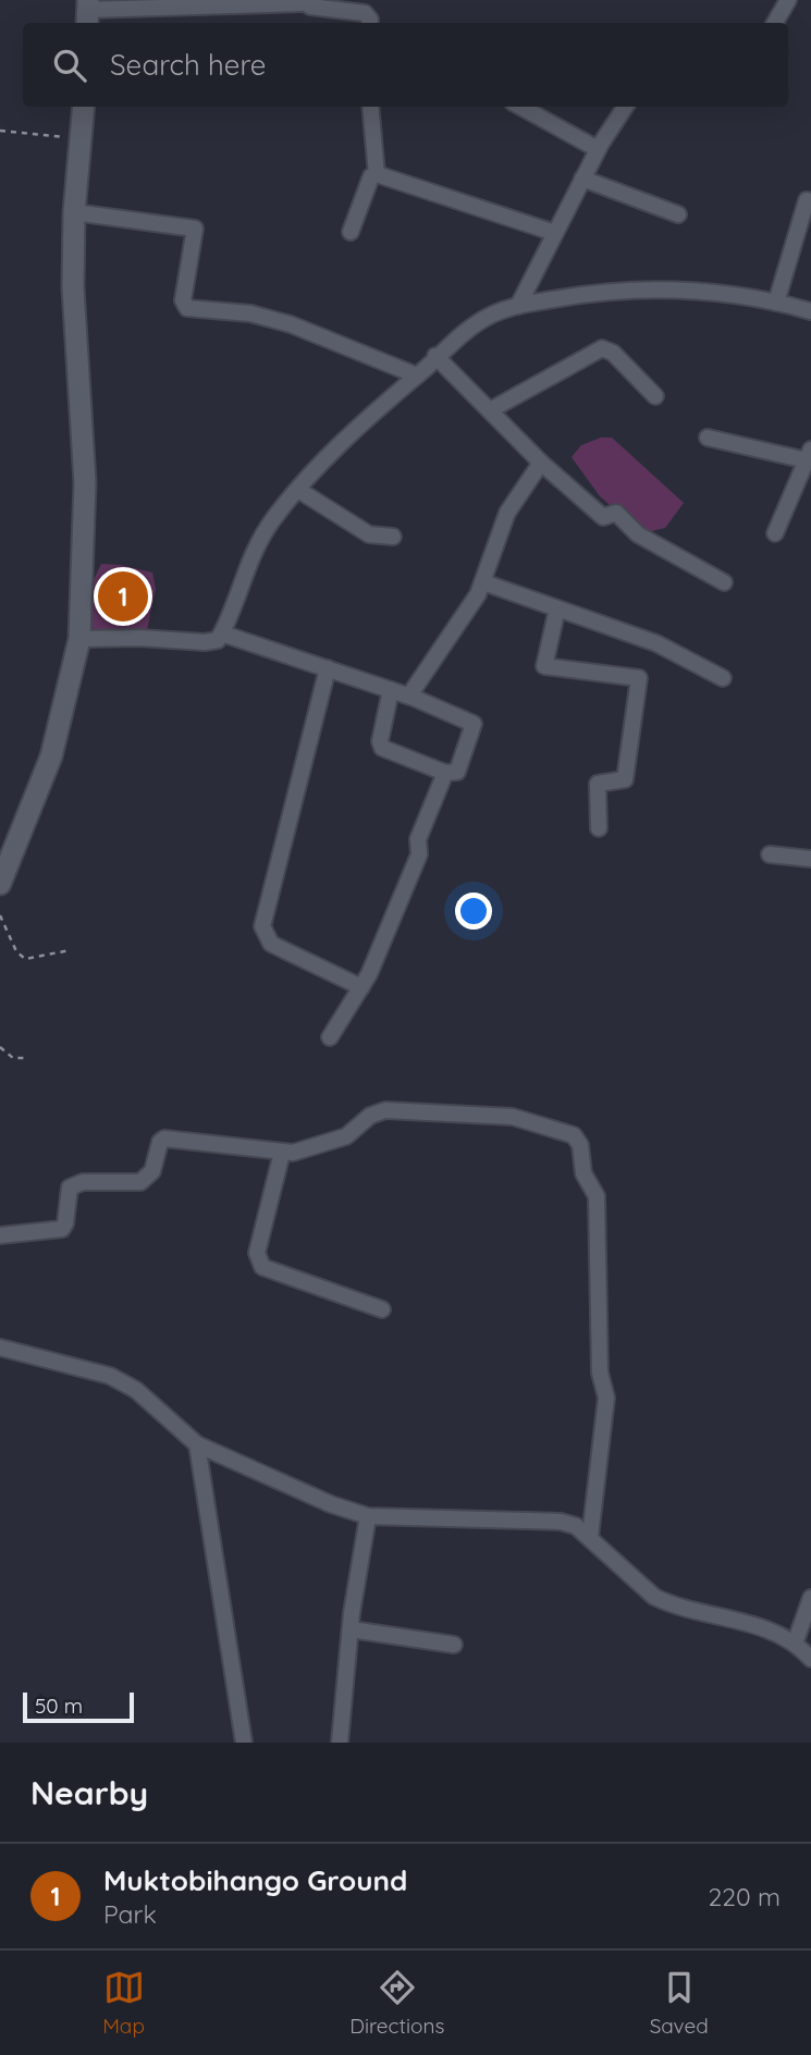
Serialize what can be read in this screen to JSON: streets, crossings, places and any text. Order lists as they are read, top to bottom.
{
  "scale_bar": "50 m",
  "page": {
    "search": "Search here",
    "pins": "1",
    "scale": "50 m",
    "heading": "Nearby",
    "list": [
      {
        "mark": "1",
        "name": "Muktobihango Ground",
        "note": "Park",
        "value": "220 m"
      }
    ],
    "nav": ["Map", "Directions", "Saved"]
  }
}
